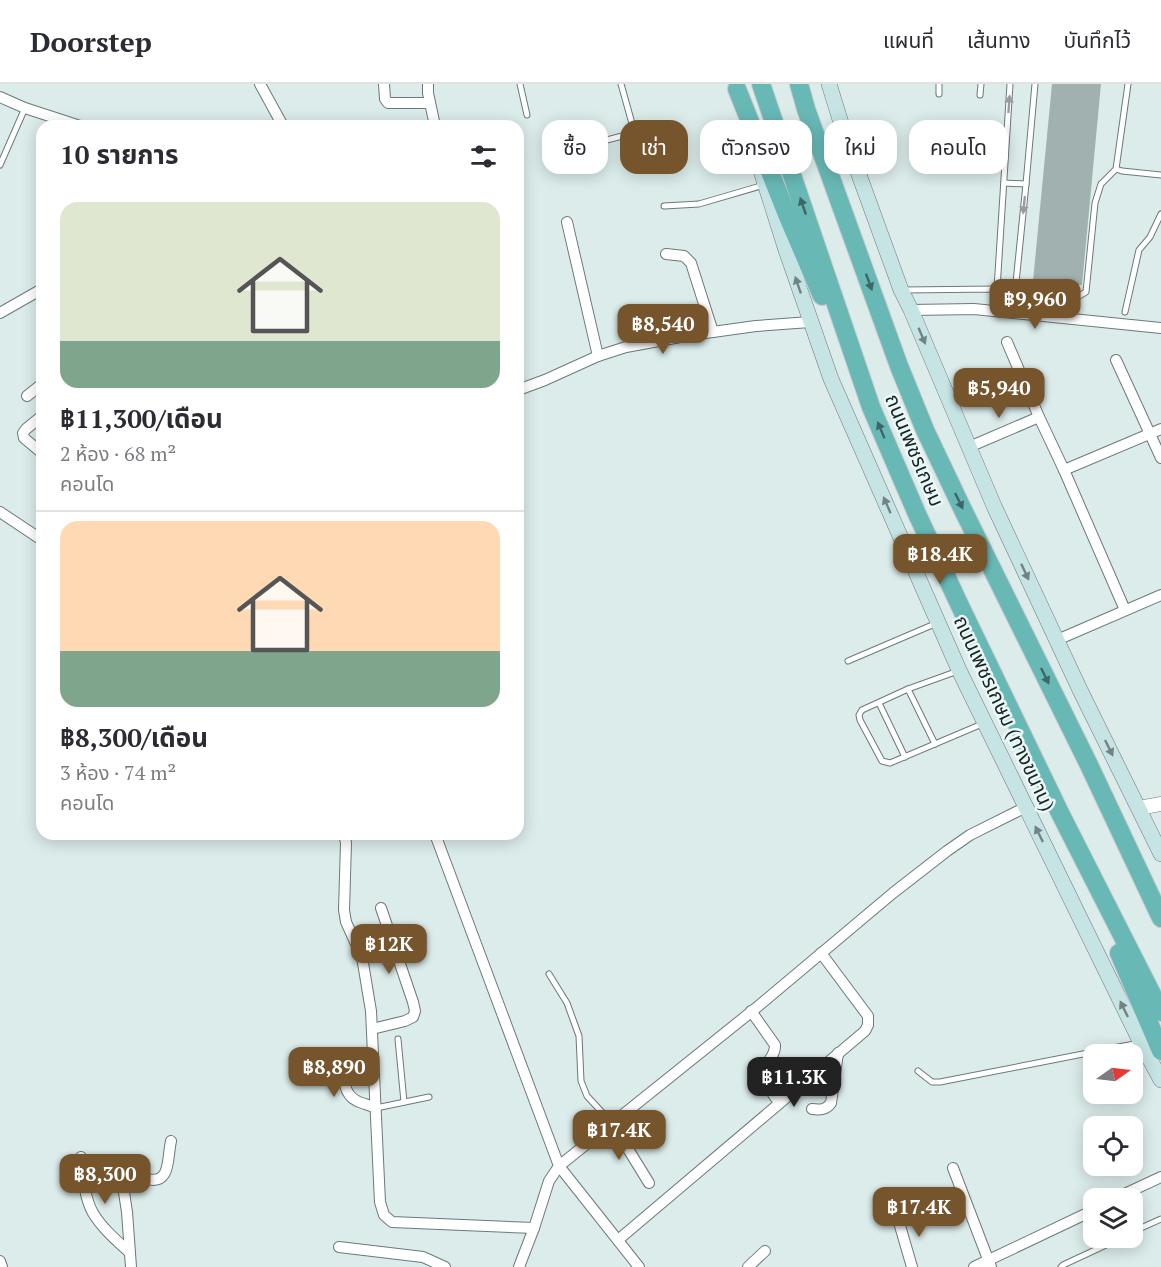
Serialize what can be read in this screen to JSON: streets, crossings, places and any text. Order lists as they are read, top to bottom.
{
  "streets": {
    "highway": ["ถนนเพชรเกษม"],
    "main road": ["ถนนเพชรเกษม (ทางขนาน)"]
  },
  "north": "right",
  "page": {
    "header": "Doorstep",
    "nav": ["แผนที่", "เส้นทาง", "บันทึกไว้"],
    "chip": [
      "ซื้อ",
      "เช่า",
      "ตัวกรอง",
      "ใหม่",
      "คอนโด"
    ],
    "heading": "10 รายการ",
    "list": [
      {
        "name": "฿11,300/เดือน",
        "note": "2 ห้อง · 68 m² · คอนโด"
      },
      {
        "name": "฿8,300/เดือน",
        "note": "3 ห้อง · 74 m² · คอนโด"
      }
    ],
    "price": [
      "฿9,960",
      "฿8,540",
      "฿5,940",
      "฿18.4K",
      "฿12K",
      "฿8,890",
      "฿11.3K",
      "฿17.4K",
      "฿8,300",
      "฿17.4K"
    ]
  }
}
